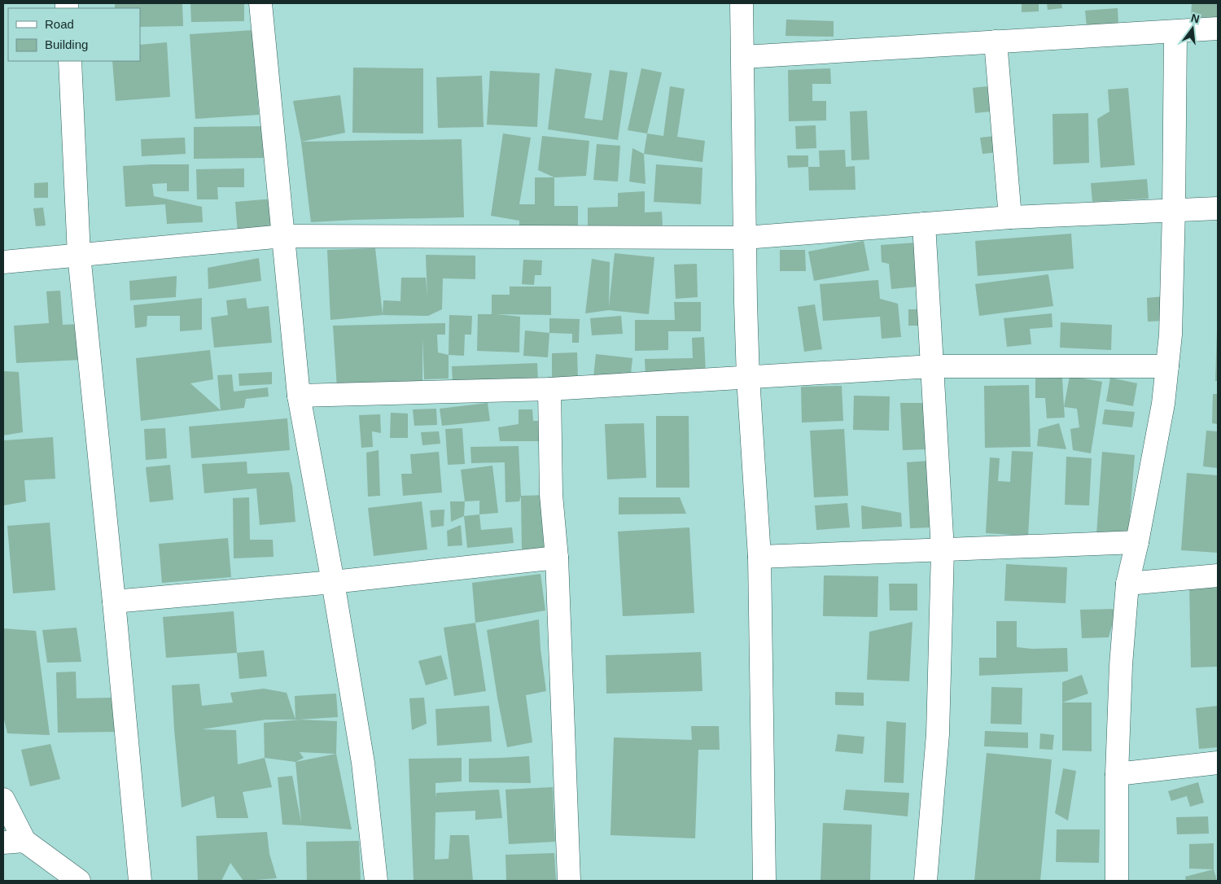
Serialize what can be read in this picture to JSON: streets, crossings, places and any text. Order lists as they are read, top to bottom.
{
  "legend": ["Road", "Building"],
  "north": "top"
}
